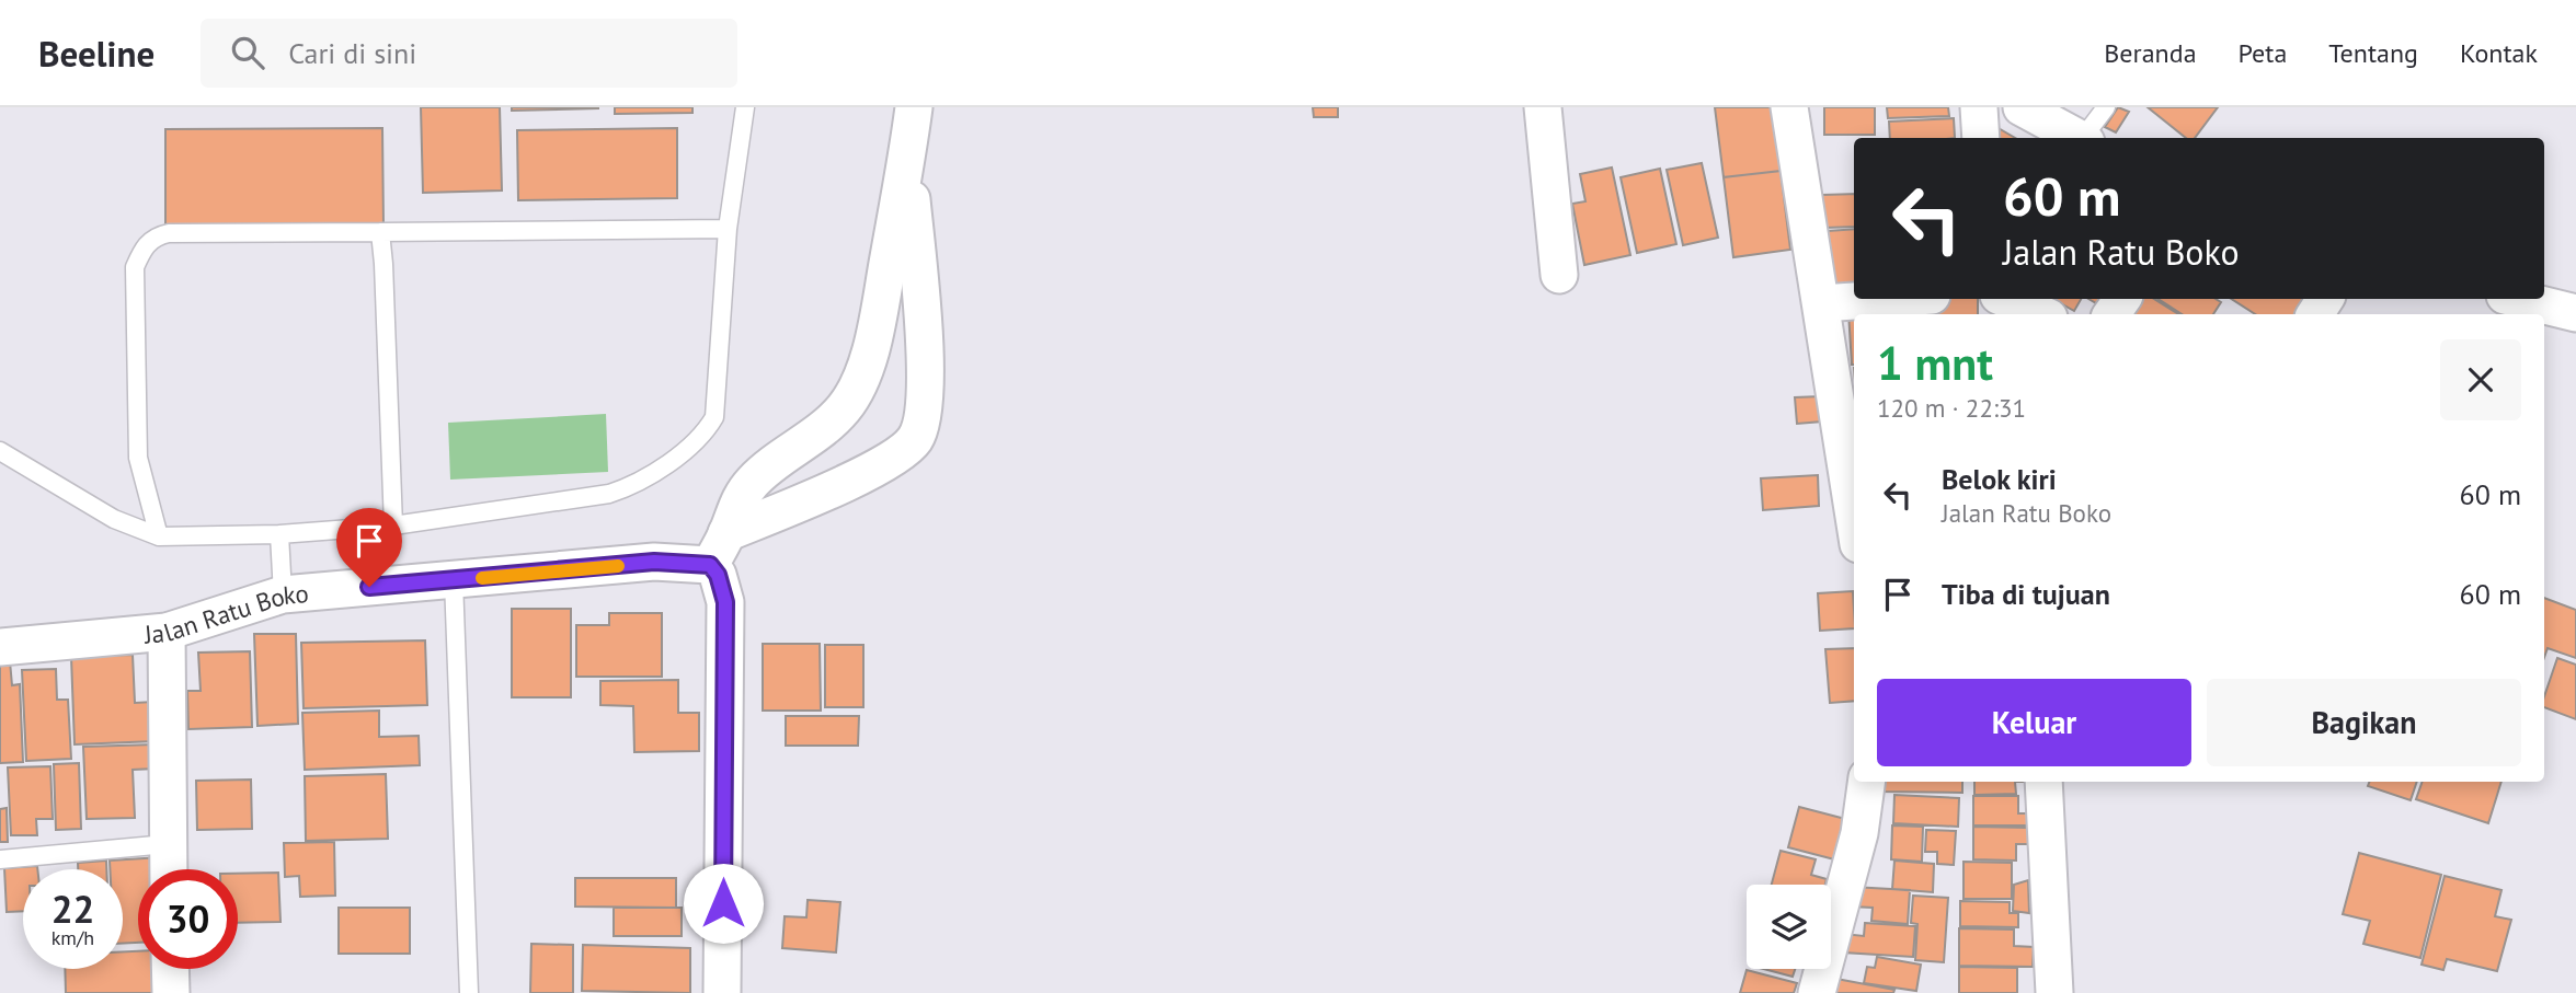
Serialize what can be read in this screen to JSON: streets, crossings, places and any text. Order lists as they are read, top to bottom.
{
  "streets": {
    "street": ["Jalan Ratu Boko"]
  },
  "page": {
    "header": "Beeline",
    "search": "Cari di sini",
    "nav": [
      "Beranda",
      "Peta",
      "Tentang",
      "Kontak"
    ],
    "turn": ["60 m", "Jalan Ratu Boko"],
    "heading": ["1 mnt", "120 m · 22:31"],
    "list": [
      {
        "name": "Belok kiri",
        "note": "Jalan Ratu Boko",
        "value": "60 m"
      },
      {
        "name": "Tiba di tujuan",
        "value": "60 m"
      }
    ],
    "buttons": ["Keluar", "Bagikan"],
    "speed": "22 km/h",
    "limit": "30"
  }
}
